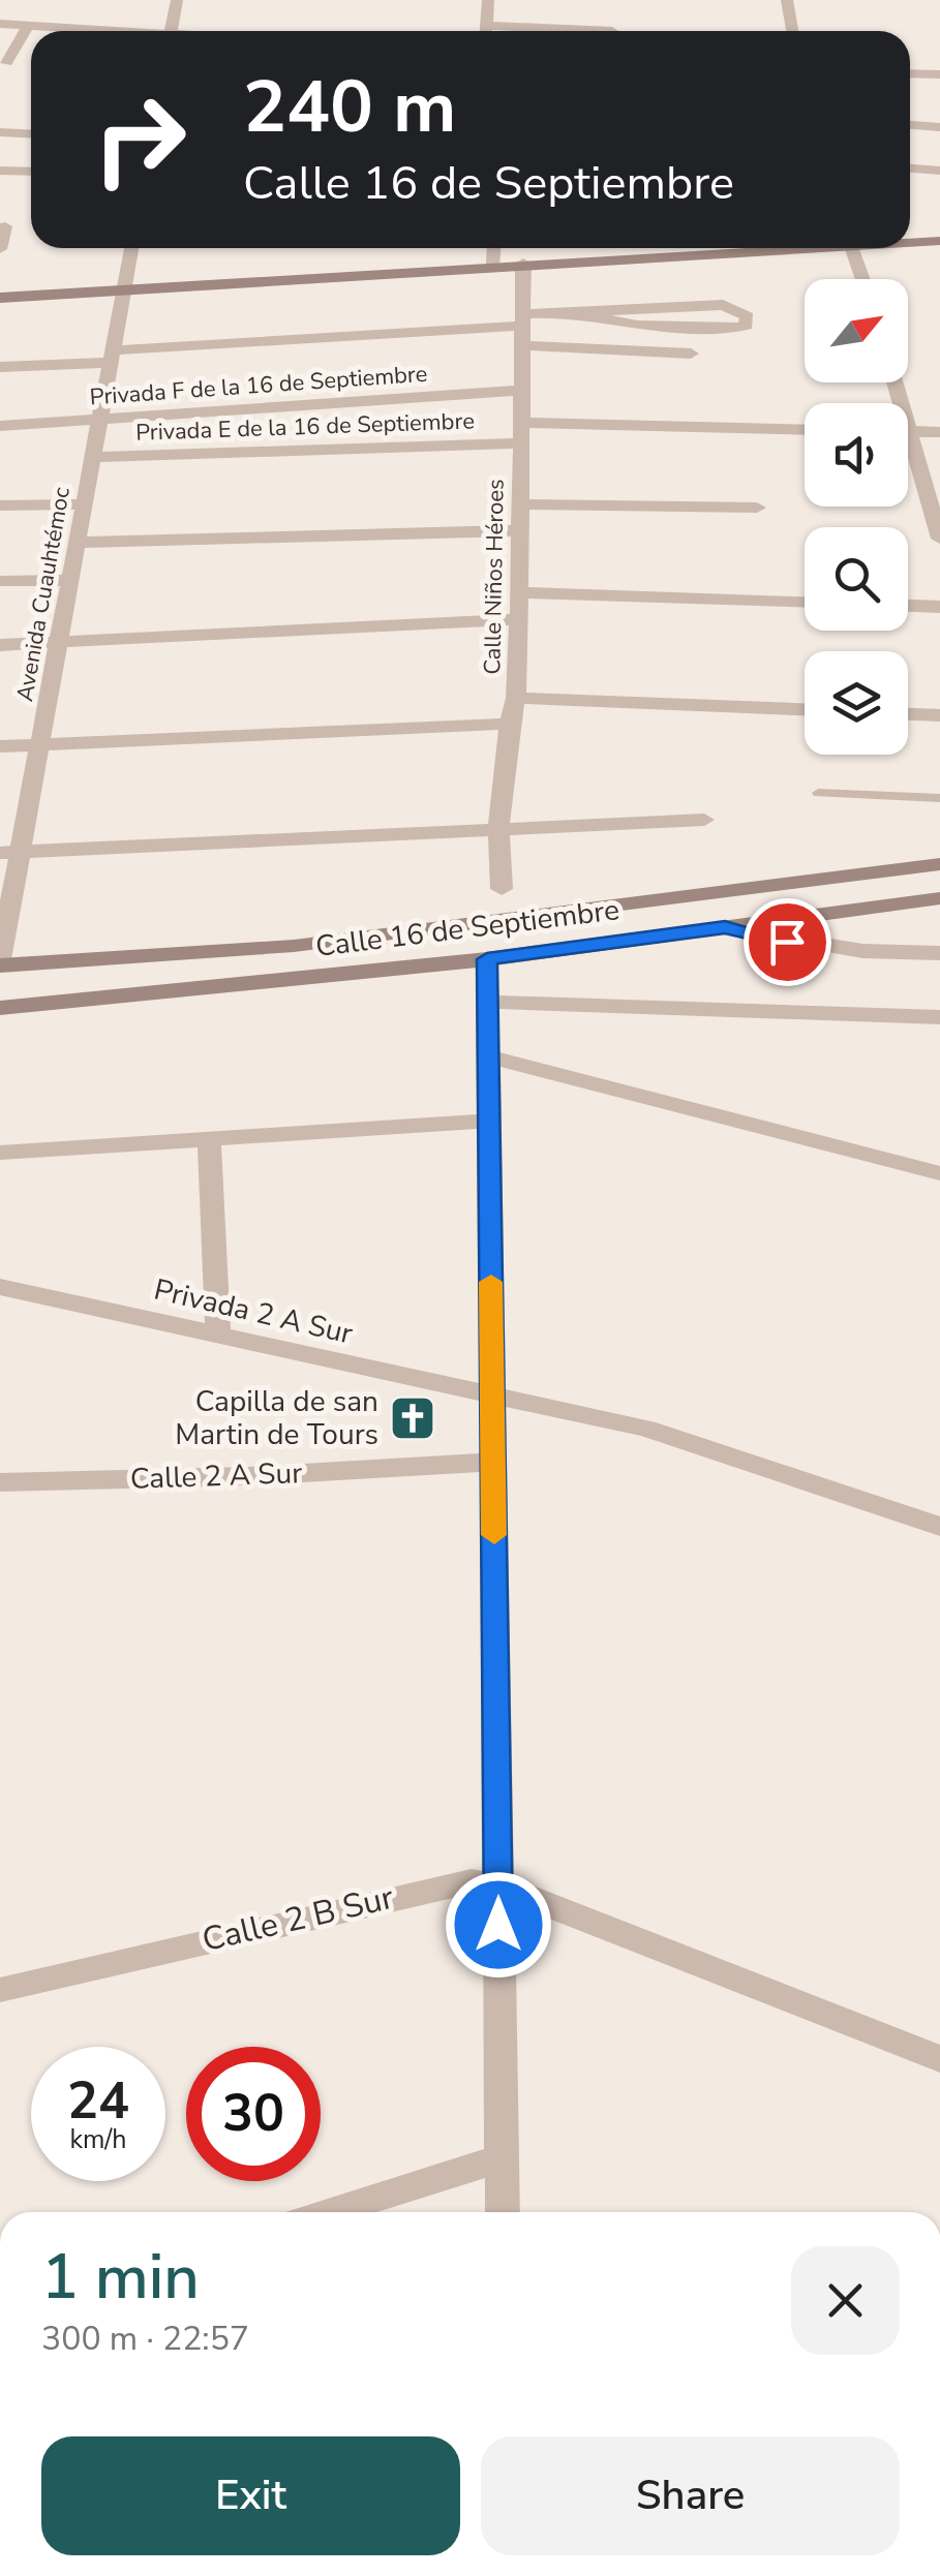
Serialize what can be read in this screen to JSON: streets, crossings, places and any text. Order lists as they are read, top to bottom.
{
  "streets": {
    "main road": ["Calle 16 de Septiembre"],
    "street": [
      "Privada F de la 16 de Septiembre",
      "Privada E de la 16 de Septiembre",
      "Calle Niños Héroes",
      "Avenida Cuauhtémoc",
      "Privada 2 A Sur",
      "Calle 2 A Sur",
      "Calle 2 B Sur"
    ]
  },
  "crossings": [
    ["Privada F de la 16 de Septiembre", "Calle Niños Héroes"],
    ["Privada F de la 16 de Septiembre", "Avenida Cuauhtémoc"],
    ["Privada E de la 16 de Septiembre", "Calle Niños Héroes"],
    ["Privada E de la 16 de Septiembre", "Avenida Cuauhtémoc"],
    ["Avenida Cuauhtémoc", "Calle 16 de Septiembre"]
  ],
  "places": {
    "church": ["Capilla de san Martin de Tours"]
  },
  "north": "top right",
  "page": {
    "turn": ["240 m", "Calle 16 de Septiembre"],
    "speed": "24 km/h",
    "limit": "30",
    "heading": ["1 min", "300 m · 22:57"],
    "buttons": ["Exit", "Share"]
  }
}
